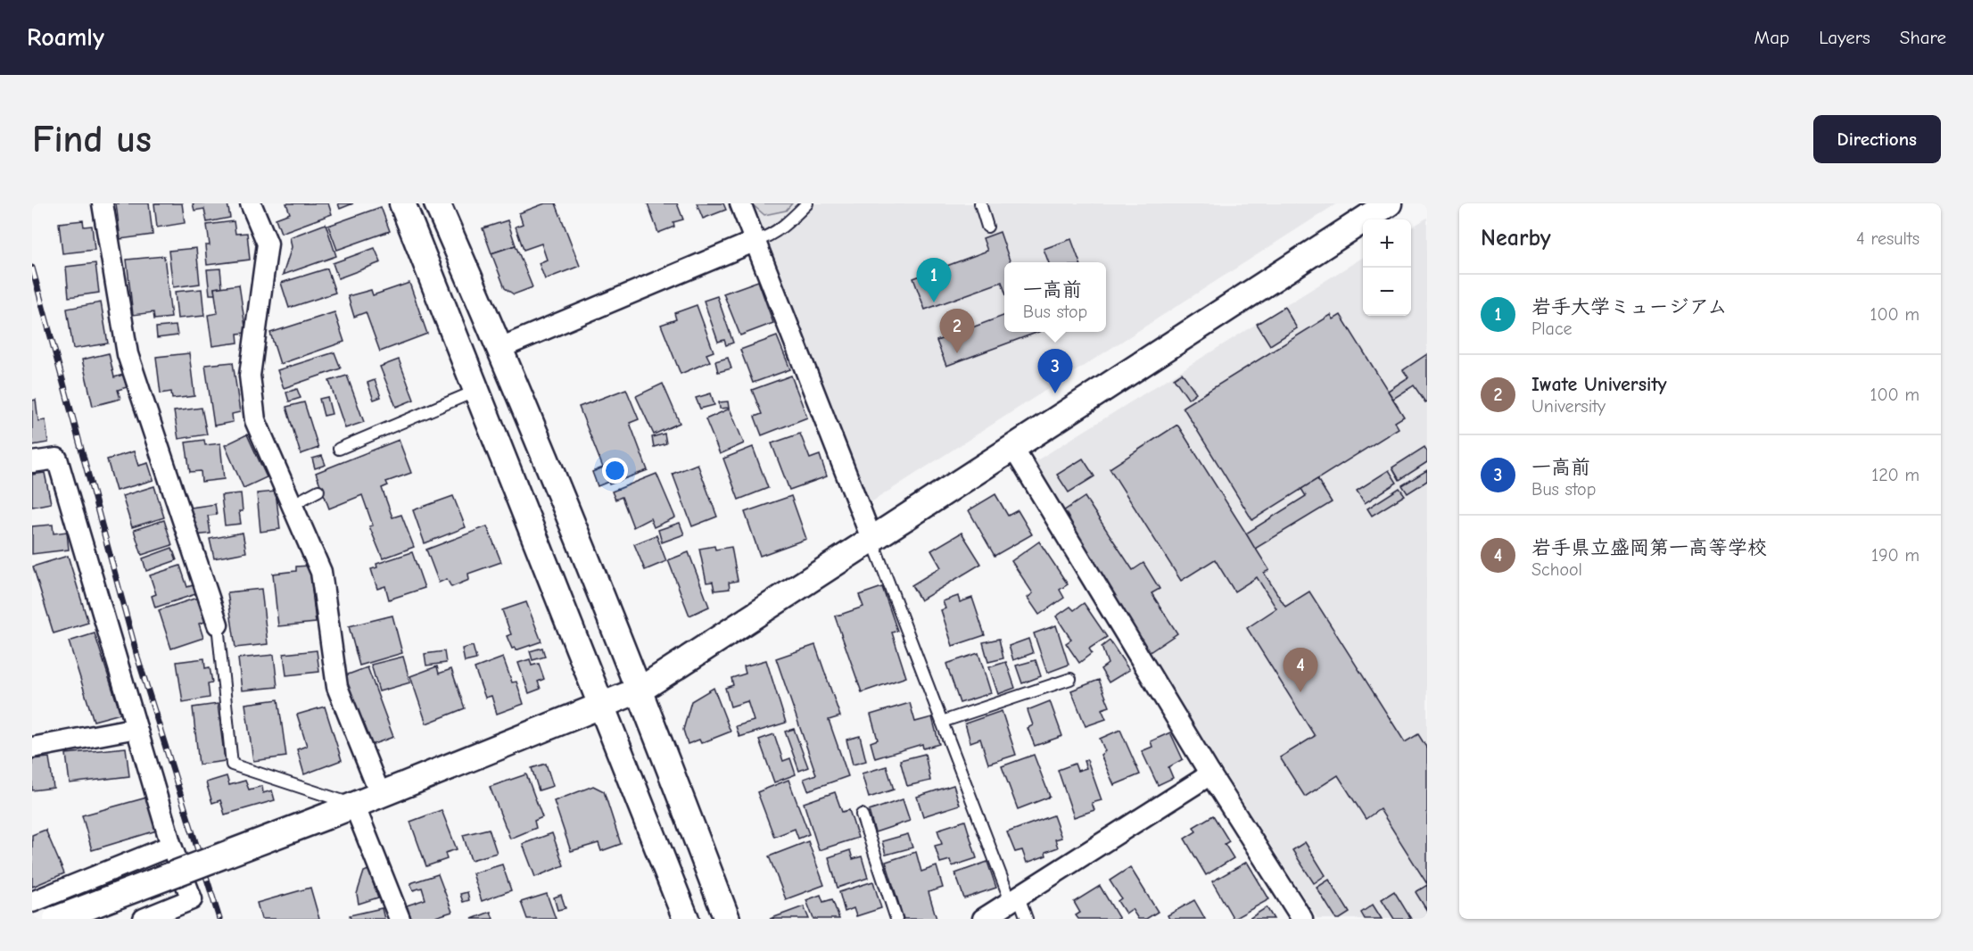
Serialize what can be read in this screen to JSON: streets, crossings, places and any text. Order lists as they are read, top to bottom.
{
  "page": {
    "header": "Roamly",
    "nav": ["Map", "Layers", "Share"],
    "buttons": "Directions",
    "title": "Find us",
    "heading": ["Nearby", "4 results"],
    "map_buttons": ["+", "−"],
    "pins": [
      "1",
      "2",
      "3",
      "4"
    ],
    "popup": ["一高前", "Bus stop"],
    "list": [
      {
        "mark": "1",
        "name": "岩手大学ミュージアム",
        "note": "Place",
        "value": "100 m"
      },
      {
        "mark": "2",
        "name": "Iwate University",
        "note": "University",
        "value": "100 m"
      },
      {
        "mark": "3",
        "name": "一高前",
        "note": "Bus stop",
        "value": "120 m"
      },
      {
        "mark": "4",
        "name": "岩手県立盛岡第一高等学校",
        "note": "School",
        "value": "190 m"
      }
    ]
  }
}
